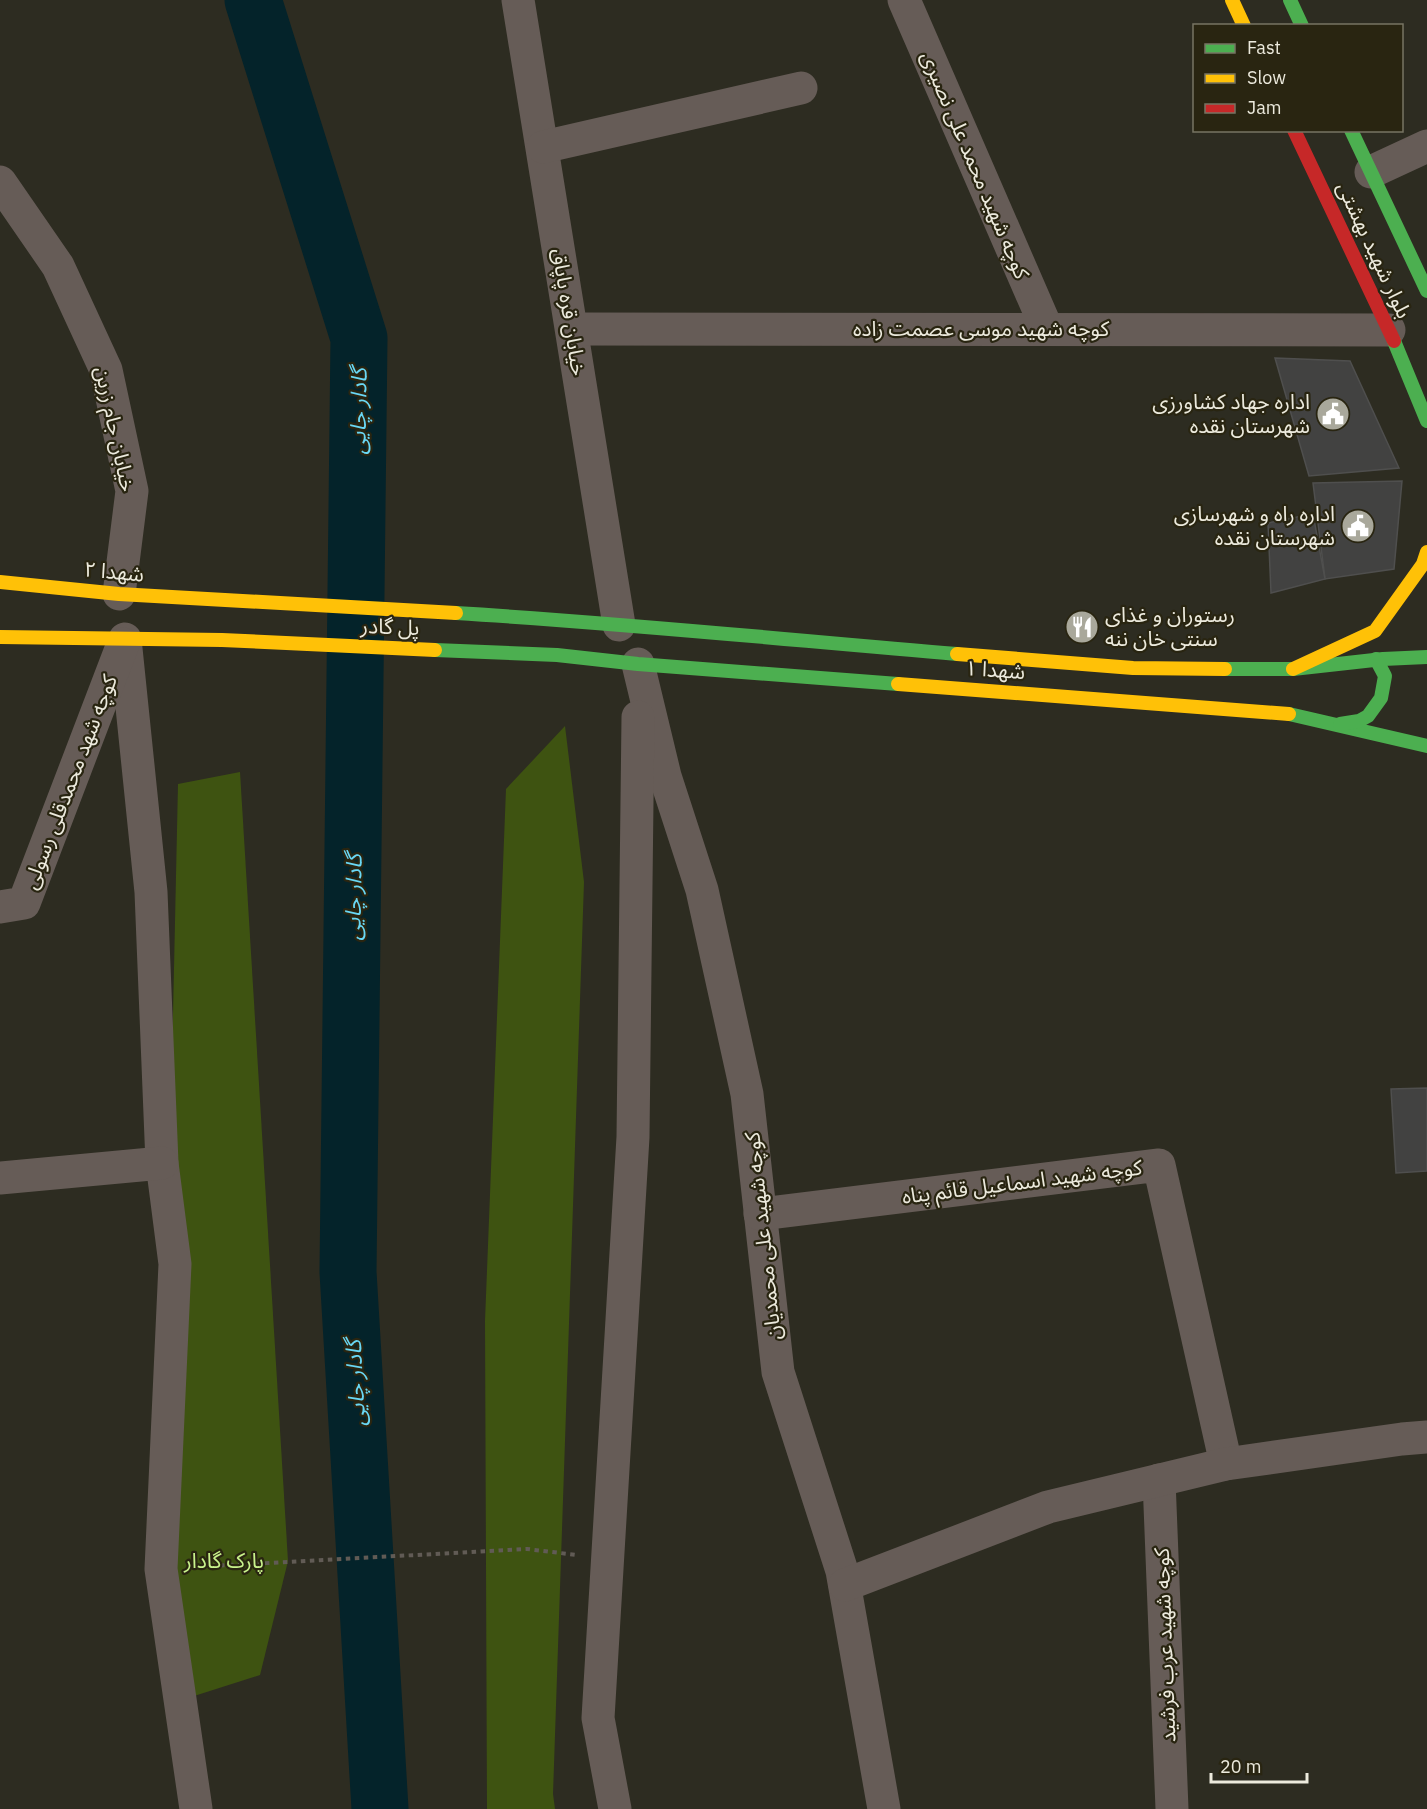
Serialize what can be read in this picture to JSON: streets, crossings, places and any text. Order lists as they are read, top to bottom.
{
  "streets": {
    "main road": [
      "بلوار شهید بهشتی",
      "شهدا ۲",
      "پل گادر",
      "شهدا ۱"
    ],
    "street": [
      "کوچه شهید محمد علی نصیری",
      "خیابان قره پاپاق",
      "کوچه شهید موسی عصمت زاده",
      "خیابان جام زرین",
      "کوچه شهد محمدقلی رسولی",
      "کوچه شهید اسماعیل قائم پناه",
      "کوچه شهید علی محمدیان",
      "کوچه شهید عرب فرشید"
    ]
  },
  "crossings": [
    ["کوچه شهید محمد علی نصیری", "کوچه شهید موسی عصمت زاده"],
    ["بلوار شهید بهشتی", "کوچه شهید موسی عصمت زاده"],
    ["خیابان قره پاپاق", "کوچه شهید موسی عصمت زاده"],
    ["خیابان قره پاپاق", "شهدا ۱"],
    ["خیابان جام زرین", "شهدا ۲"],
    ["شهدا ۲", "پل گادر"],
    ["پل گادر", "شهدا ۱"],
    ["پل گادر", "کوچه شهد محمدقلی رسولی"],
    ["شهدا ۱", "کوچه شهید علی محمدیان"],
    ["کوچه شهید اسماعیل قائم پناه", "کوچه شهید علی محمدیان"]
  ],
  "water": ["گادار چایی"],
  "parks": ["پارک گادار"],
  "places": {
    "public building": ["اداره جهاد کشاورزی شهرستان نقده", "اداره راه و شهرسازی شهرستان نقده"],
    "restaurant": ["رستوران و غذای سنتی خان ننه"]
  },
  "legend": ["Fast", "Slow", "Jam"],
  "scale_bar": "20 m"
}
